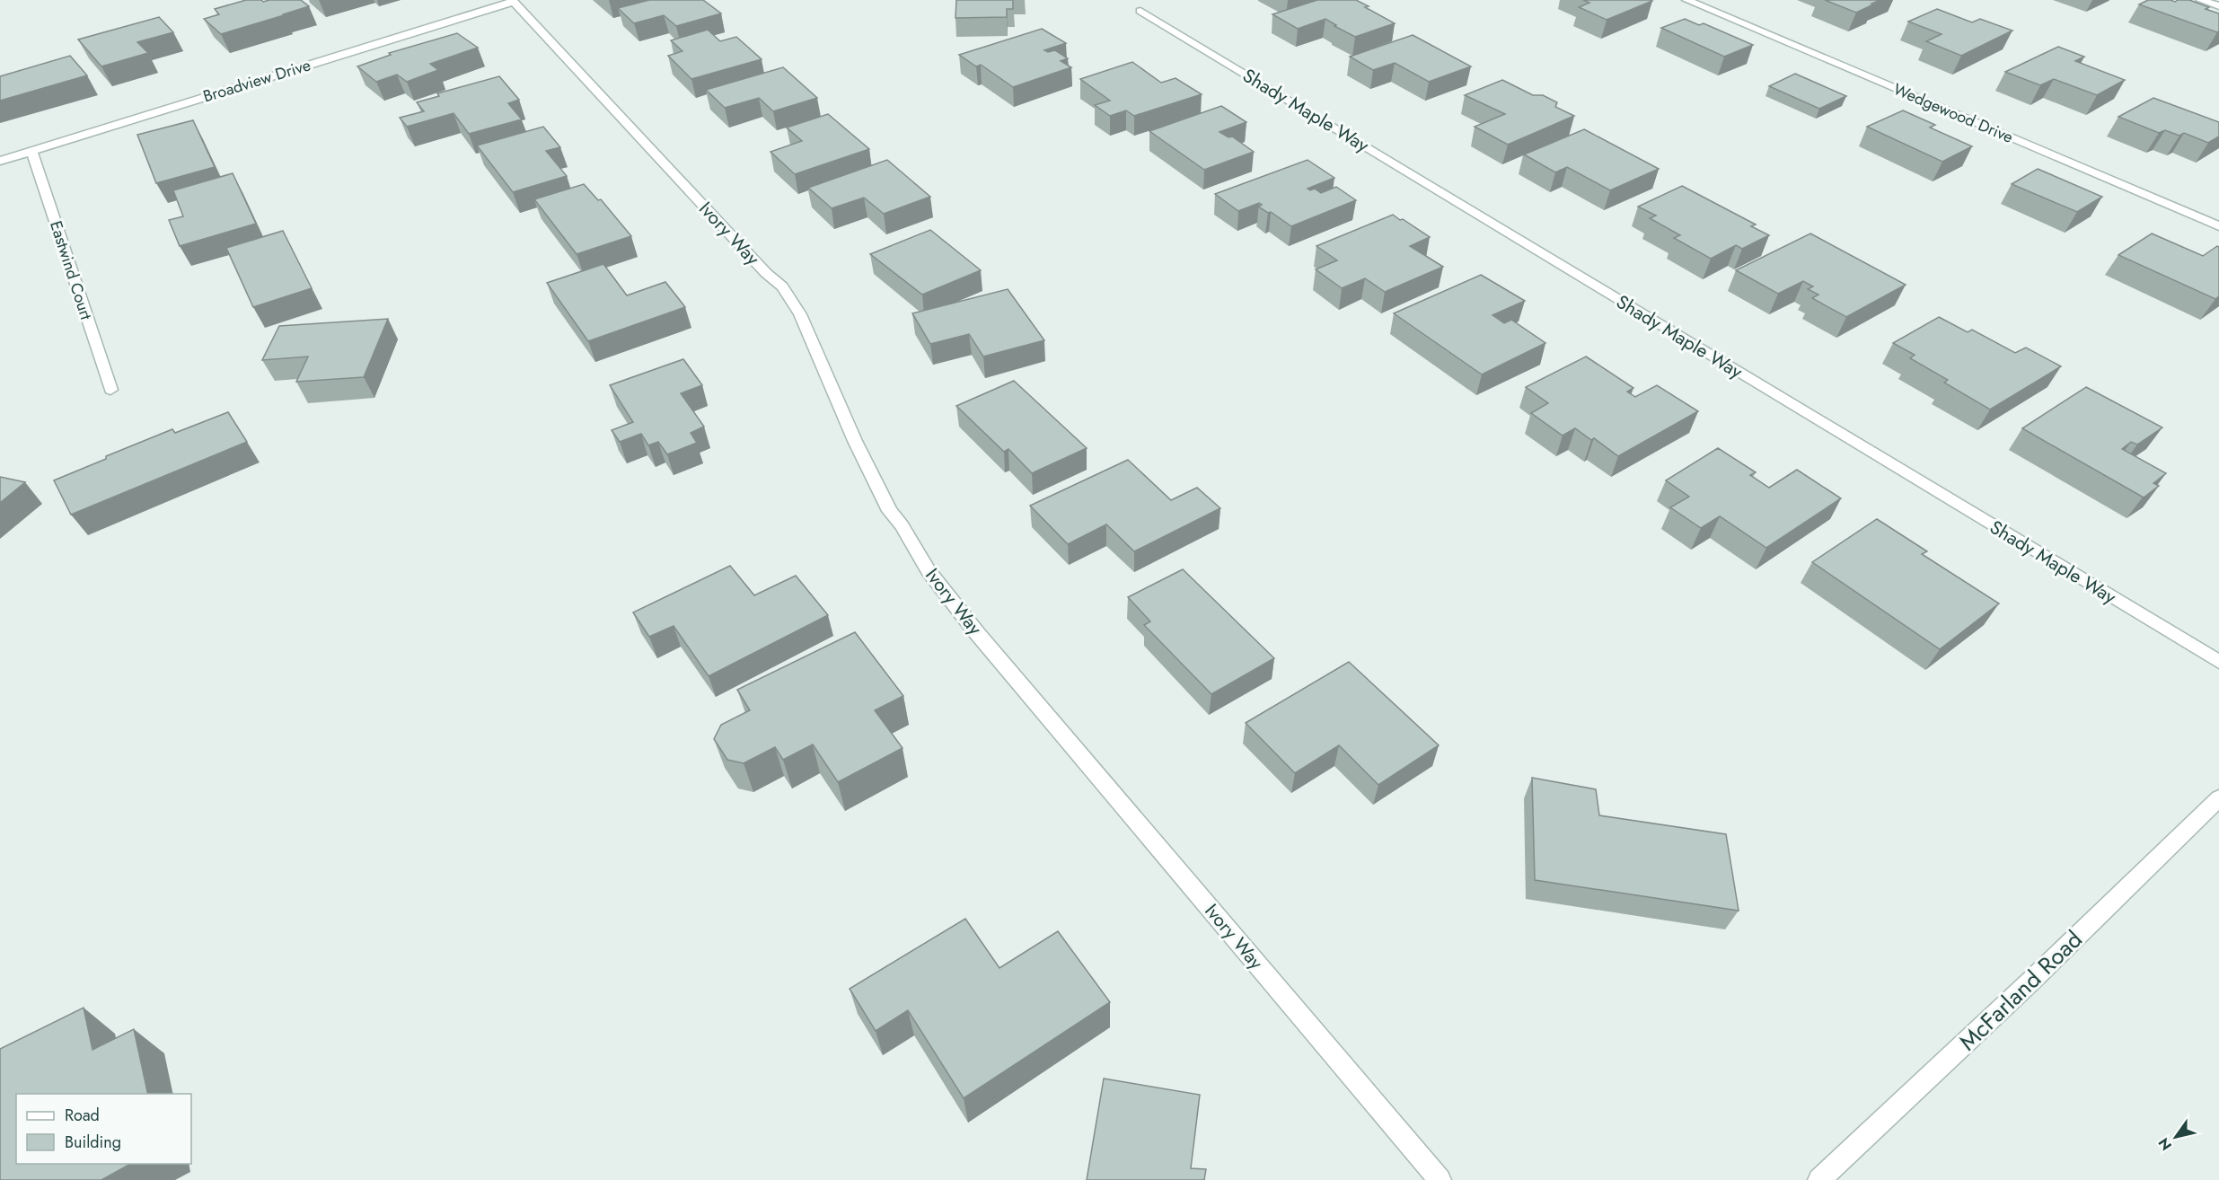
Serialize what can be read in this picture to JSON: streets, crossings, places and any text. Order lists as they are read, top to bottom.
{
  "streets": {
    "street": [
      "Broadview Drive",
      "Shady Maple Way",
      "Wedgewood Drive",
      "Ivory Way",
      "Eastwind Court",
      "McFarland Road"
    ]
  },
  "crossings": [
    ["Broadview Drive", "Ivory Way"],
    ["Broadview Drive", "Eastwind Court"]
  ],
  "legend": ["Road", "Building"],
  "north": "bottom left"
}
